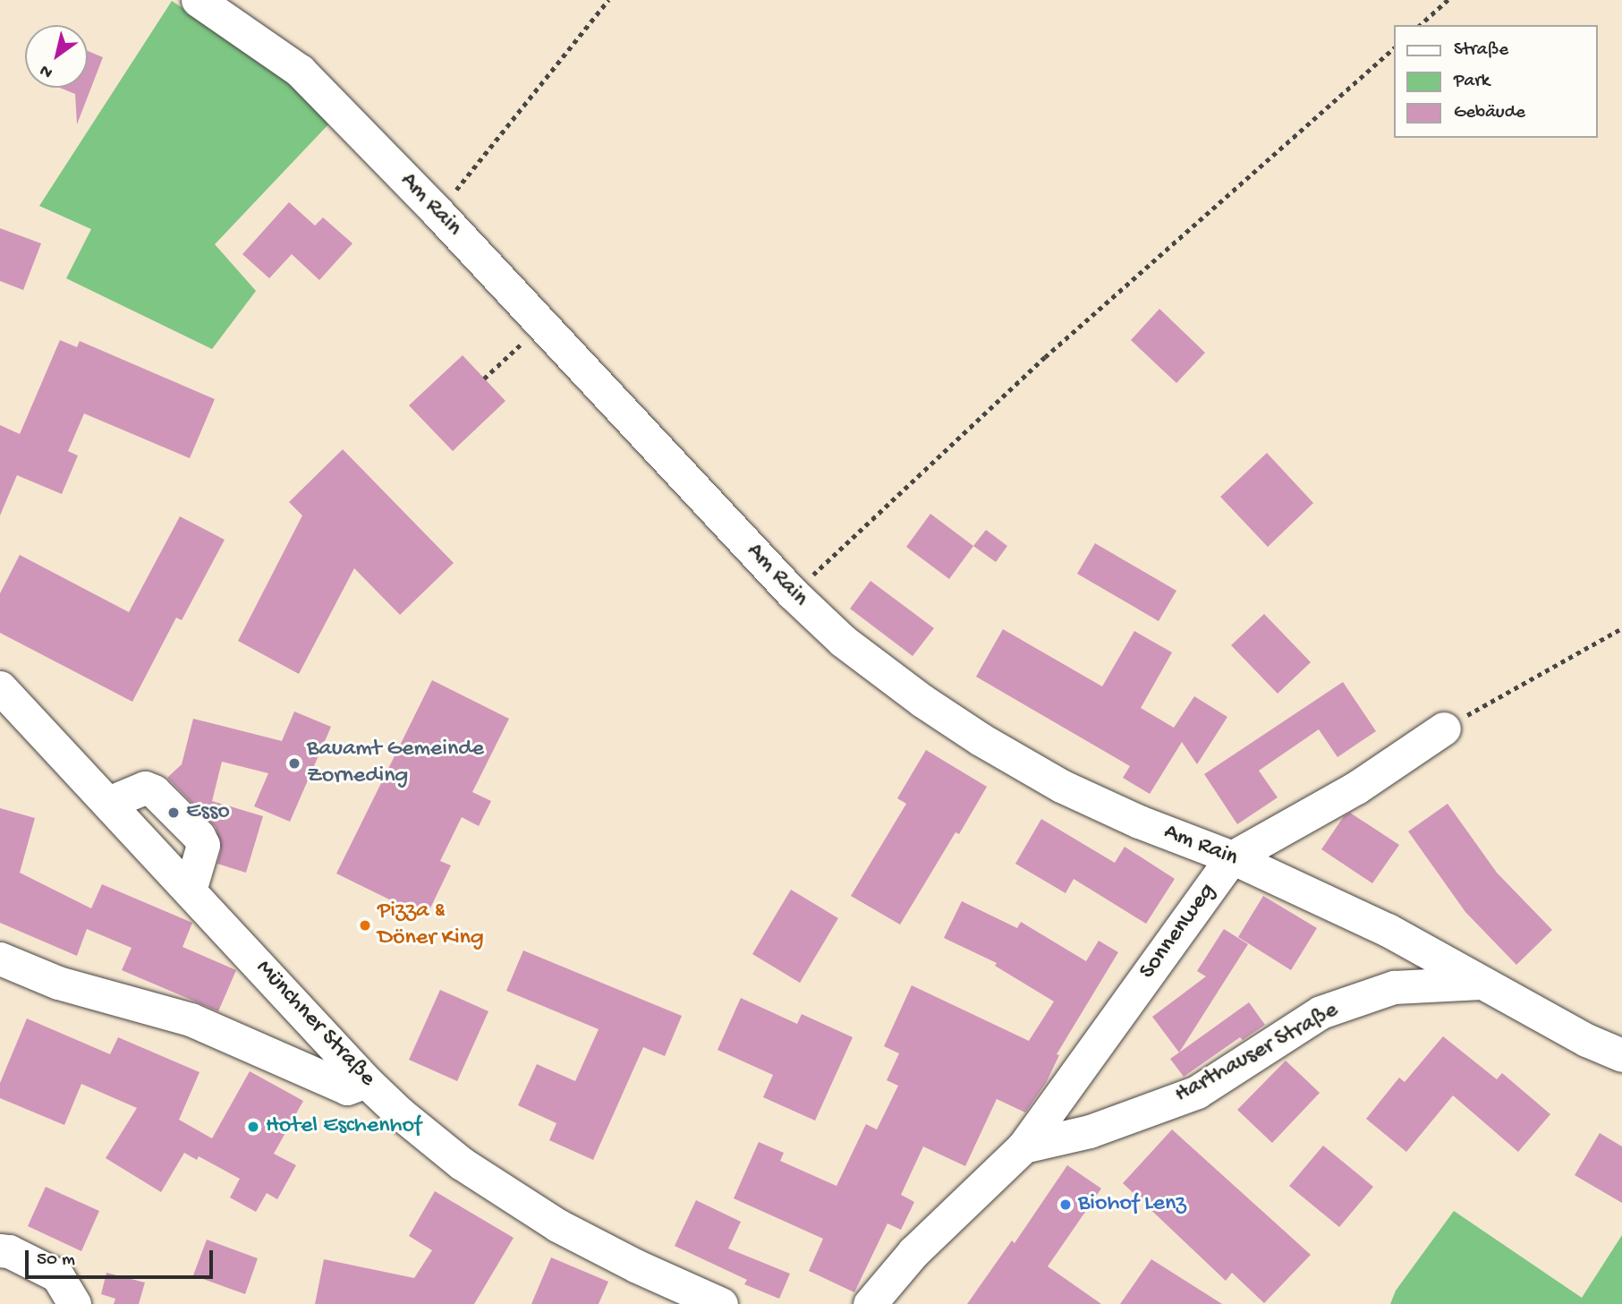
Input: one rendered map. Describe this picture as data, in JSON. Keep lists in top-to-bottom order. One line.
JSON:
{"streets":{"street":["Am Rain","Sonnenweg","Münchner Straße","Harthauser Straße"]},"crossings":[["Am Rain","Sonnenweg"],["Am Rain","Harthauser Straße"],["Sonnenweg","Harthauser Straße"]],"places":["Bauamt Gemeinde Zorneding","Esso","Pizza & Döner King","Hotel Eschenhof","Biohof Lenz"],"legend":["Straße","Park","Gebäude"],"scale_bar":"50 m","north":"bottom left"}
